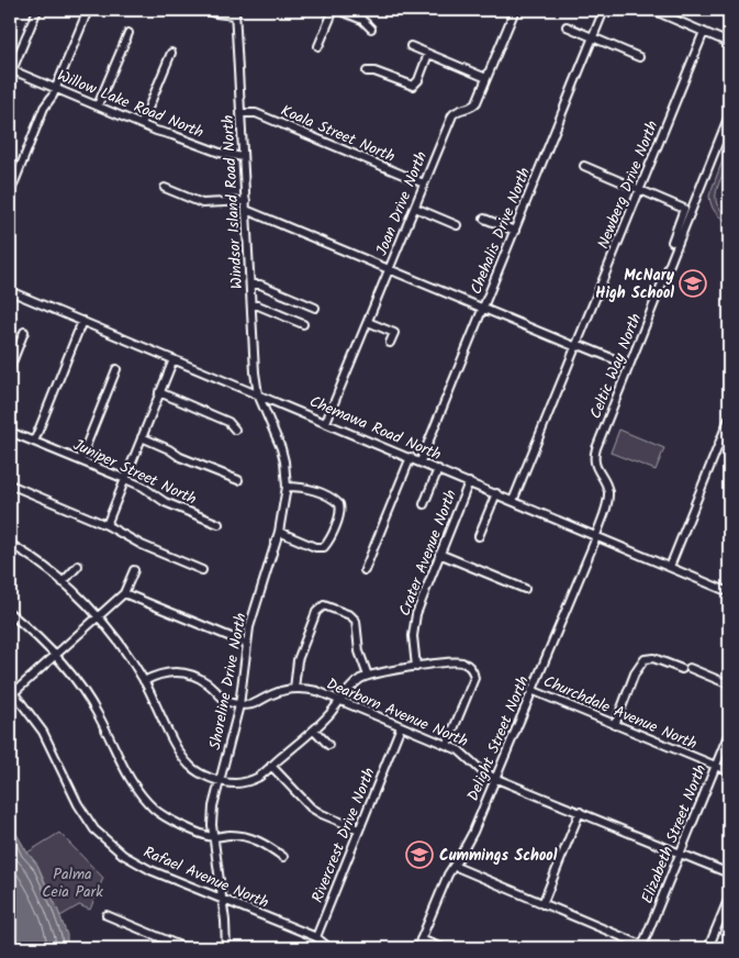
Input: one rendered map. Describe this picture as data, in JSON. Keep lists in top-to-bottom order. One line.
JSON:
{"streets":{"street":["Willow Lake Road North","Koala Street North","Newberg Drive North","Windsor Island Road North","Joan Drive North","Chehalis Drive North","Celtic Way North","Chemawa Road North","Juniper Street North","Crater Avenue North","Shoreline Drive North","Dearborn Avenue North","Churchdale Avenue North","Delight Street North","Elizabeth Street North","Rivercrest Drive North","Rafael Avenue North"]},"crossings":[["Willow Lake Road North","Windsor Island Road North"],["Koala Street North","Windsor Island Road North"],["Koala Street North","Joan Drive North"],["Newberg Drive North","Chemawa Road North"],["Windsor Island Road North","Chemawa Road North"],["Windsor Island Road North","Shoreline Drive North"],["Joan Drive North","Chemawa Road North"],["Chehalis Drive North","Chemawa Road North"],["Celtic Way North","Chemawa Road North"],["Celtic Way North","Delight Street North"],["Chemawa Road North","Crater Avenue North"],["Chemawa Road North","Shoreline Drive North"],["Chemawa Road North","Delight Street North"],["Shoreline Drive North","Dearborn Avenue North"],["Shoreline Drive North","Rafael Avenue North"],["Dearborn Avenue North","Delight Street North"],["Dearborn Avenue North","Elizabeth Street North"],["Dearborn Avenue North","Rivercrest Drive North"],["Churchdale Avenue North","Delight Street North"],["Churchdale Avenue North","Elizabeth Street North"],["Rivercrest Drive North","Rafael Avenue North"]],"parks":["Palma Ceia Park"],"places":{"school or university":["McNary High School","Cummings School"]}}
